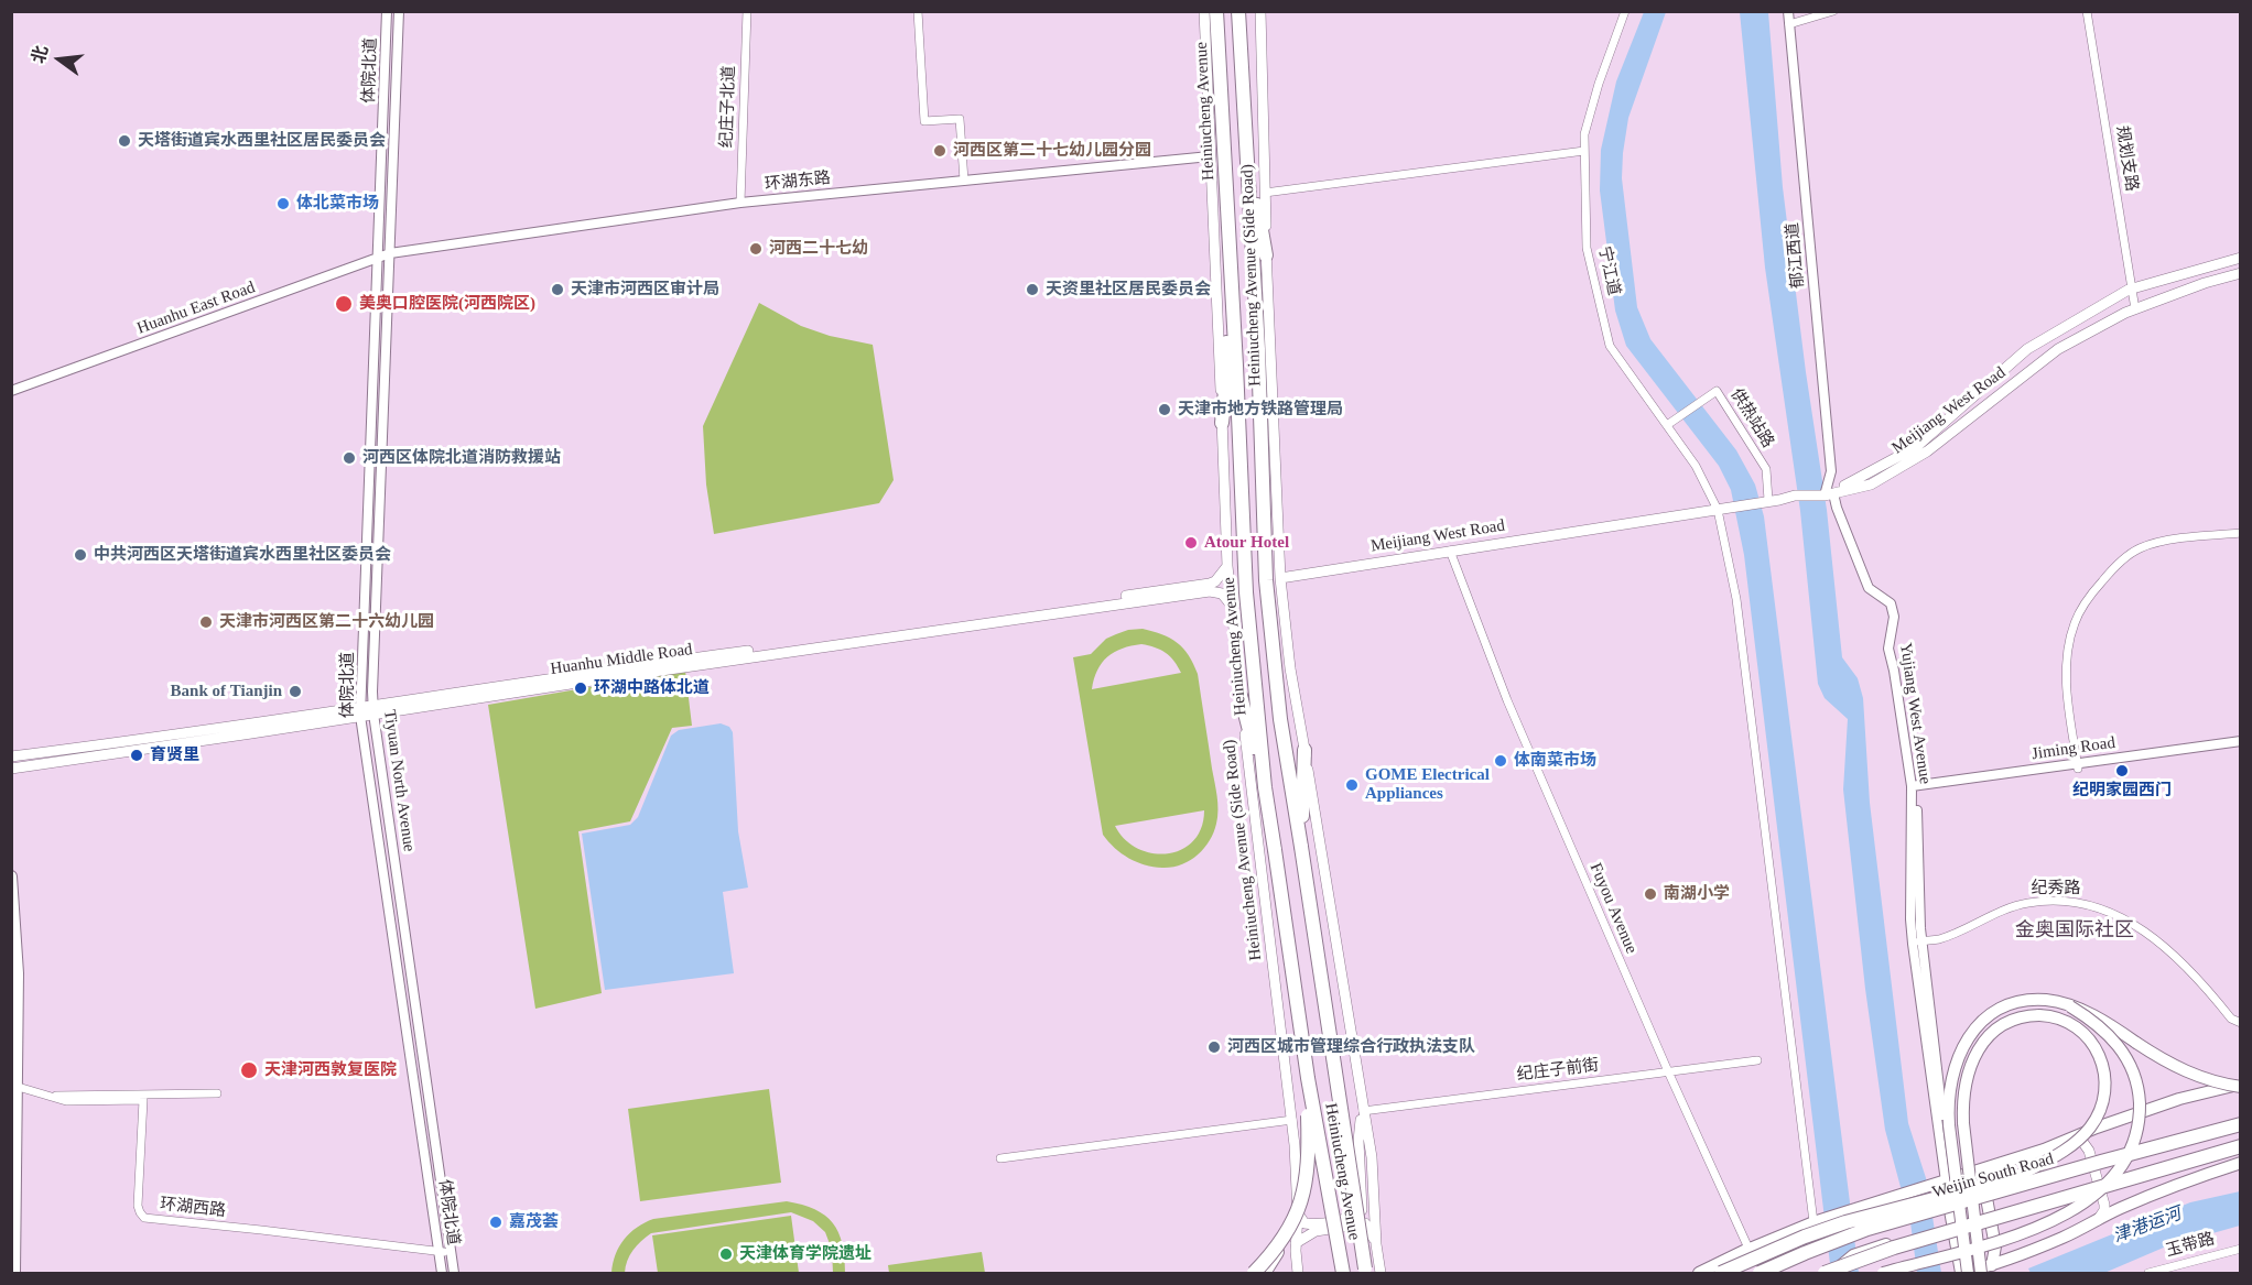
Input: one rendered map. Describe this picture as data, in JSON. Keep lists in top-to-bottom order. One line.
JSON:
{"streets":{"highway":["Heiniucheng Avenue","Weijin South Road"],"main road":["Heiniucheng Avenue (Side Road)","Meijiang West Road","Huanhu Middle Road"],"street":["体院北道","纪庄子北道","规划支路","环湖东路","郁江西道","宁江道","Huanhu East Road","供热站路","Yujiang West Avenue","Jiming Road","Tiyuan North Avenue","纪秀路","Fuyou Avenue","纪庄子前街","环湖西路","玉带路"]},"crossings":[["体院北道","Huanhu East Road"],["体院北道","Huanhu Middle Road"],["体院北道","环湖西路"],["纪庄子北道","环湖东路"],["Heiniucheng Avenue","环湖东路"],["Heiniucheng Avenue","Heiniucheng Avenue (Side Road)"],["Heiniucheng Avenue","Meijiang West Road"],["Heiniucheng Avenue","纪庄子前街"],["规划支路","Meijiang West Road"],["环湖东路","Huanhu East Road"],["环湖东路","Tiyuan North Avenue"],["郁江西道","Meijiang West Road"],["郁江西道","Yujiang West Avenue"],["宁江道","Meijiang West Road"],["宁江道","供热站路"],["Heiniucheng Avenue (Side Road)","Meijiang West Road"],["Heiniucheng Avenue (Side Road)","Huanhu Middle Road"],["Huanhu East Road","Tiyuan North Avenue"],["Meijiang West Road","供热站路"],["Meijiang West Road","Yujiang West Avenue"],["Meijiang West Road","Fuyou Avenue"],["Huanhu Middle Road","Tiyuan North Avenue"],["Yujiang West Avenue","Jiming Road"],["Yujiang West Avenue","纪秀路"],["Tiyuan North Avenue","环湖西路"],["Fuyou Avenue","纪庄子前街"],["Fuyou Avenue","Weijin South Road"]],"districts":["金奥国际社区"],"water":["津港运河"],"places":["天塔街道宾水西里社区居民委员会","河西区第二十七幼儿园分园","体北菜市场","河西二十七幼","天津市河西区审计局","天资里社区居民委员会","美奥口腔医院(河西院区)","天津市地方铁路管理局","河西区体院北道消防救援站","Atour Hotel","中共河西区天塔街道宾水西里社区委员会","天津市河西区第二十六幼儿园","环湖中路体北道","Bank of Tianjin","育贤里","体南菜市场","纪明家园西门","GOME Electrical Appliances","南湖小学","河西区城市管理综合行政执法支队","天津河西敦复医院","嘉茂荟","天津体育学院遗址"],"north":"left"}
